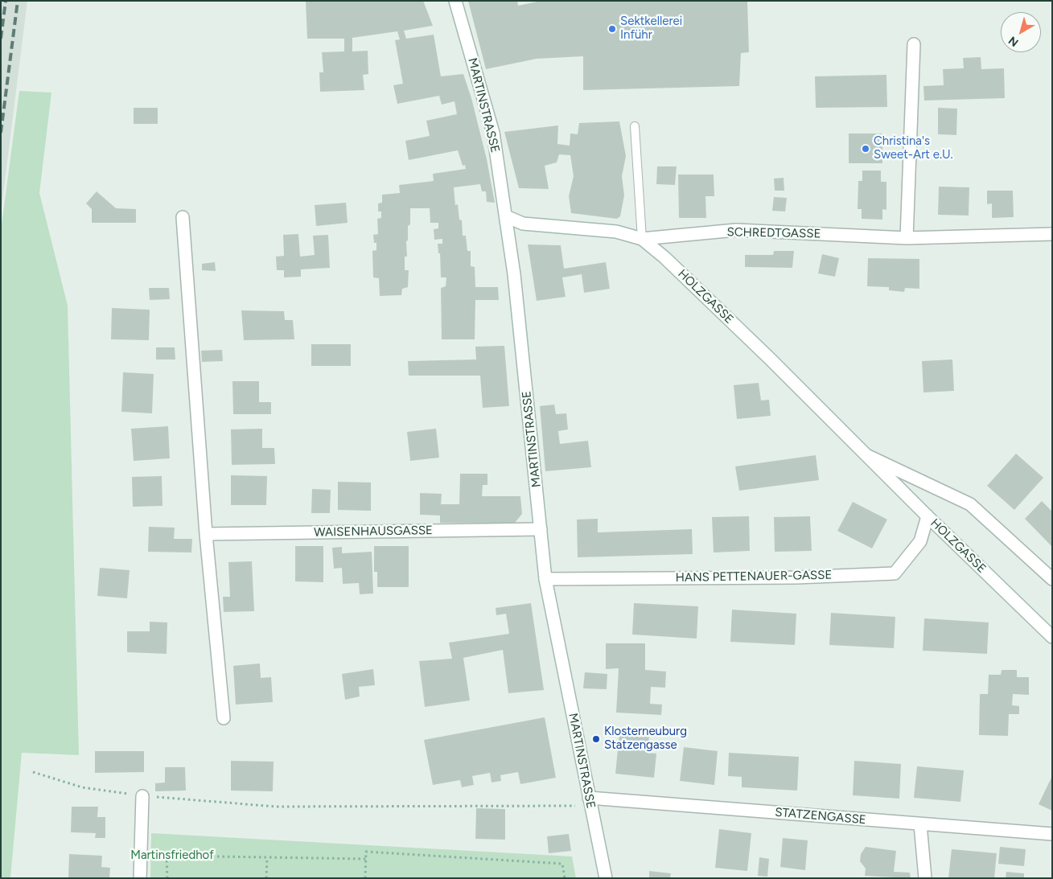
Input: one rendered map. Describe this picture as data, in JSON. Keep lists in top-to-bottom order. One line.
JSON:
{"streets":{"street":["MARTINSTRASSE","SCHREDTGASSE","HOLZGASSE","WAISENHAUSGASSE","HANS PETTENAUER-GASSE","STATZENGASSE"]},"crossings":[["MARTINSTRASSE","HOLZGASSE"],["MARTINSTRASSE","WAISENHAUSGASSE"],["MARTINSTRASSE","HANS PETTENAUER-GASSE"],["MARTINSTRASSE","STATZENGASSE"],["SCHREDTGASSE","HOLZGASSE"],["HOLZGASSE","HANS PETTENAUER-GASSE"]],"parks":["Martinsfriedhof"],"places":["Sektkellerei Inführ","Christina's Sweet-Art e.U.","Klosterneuburg Statzengasse"],"north":"bottom left"}
